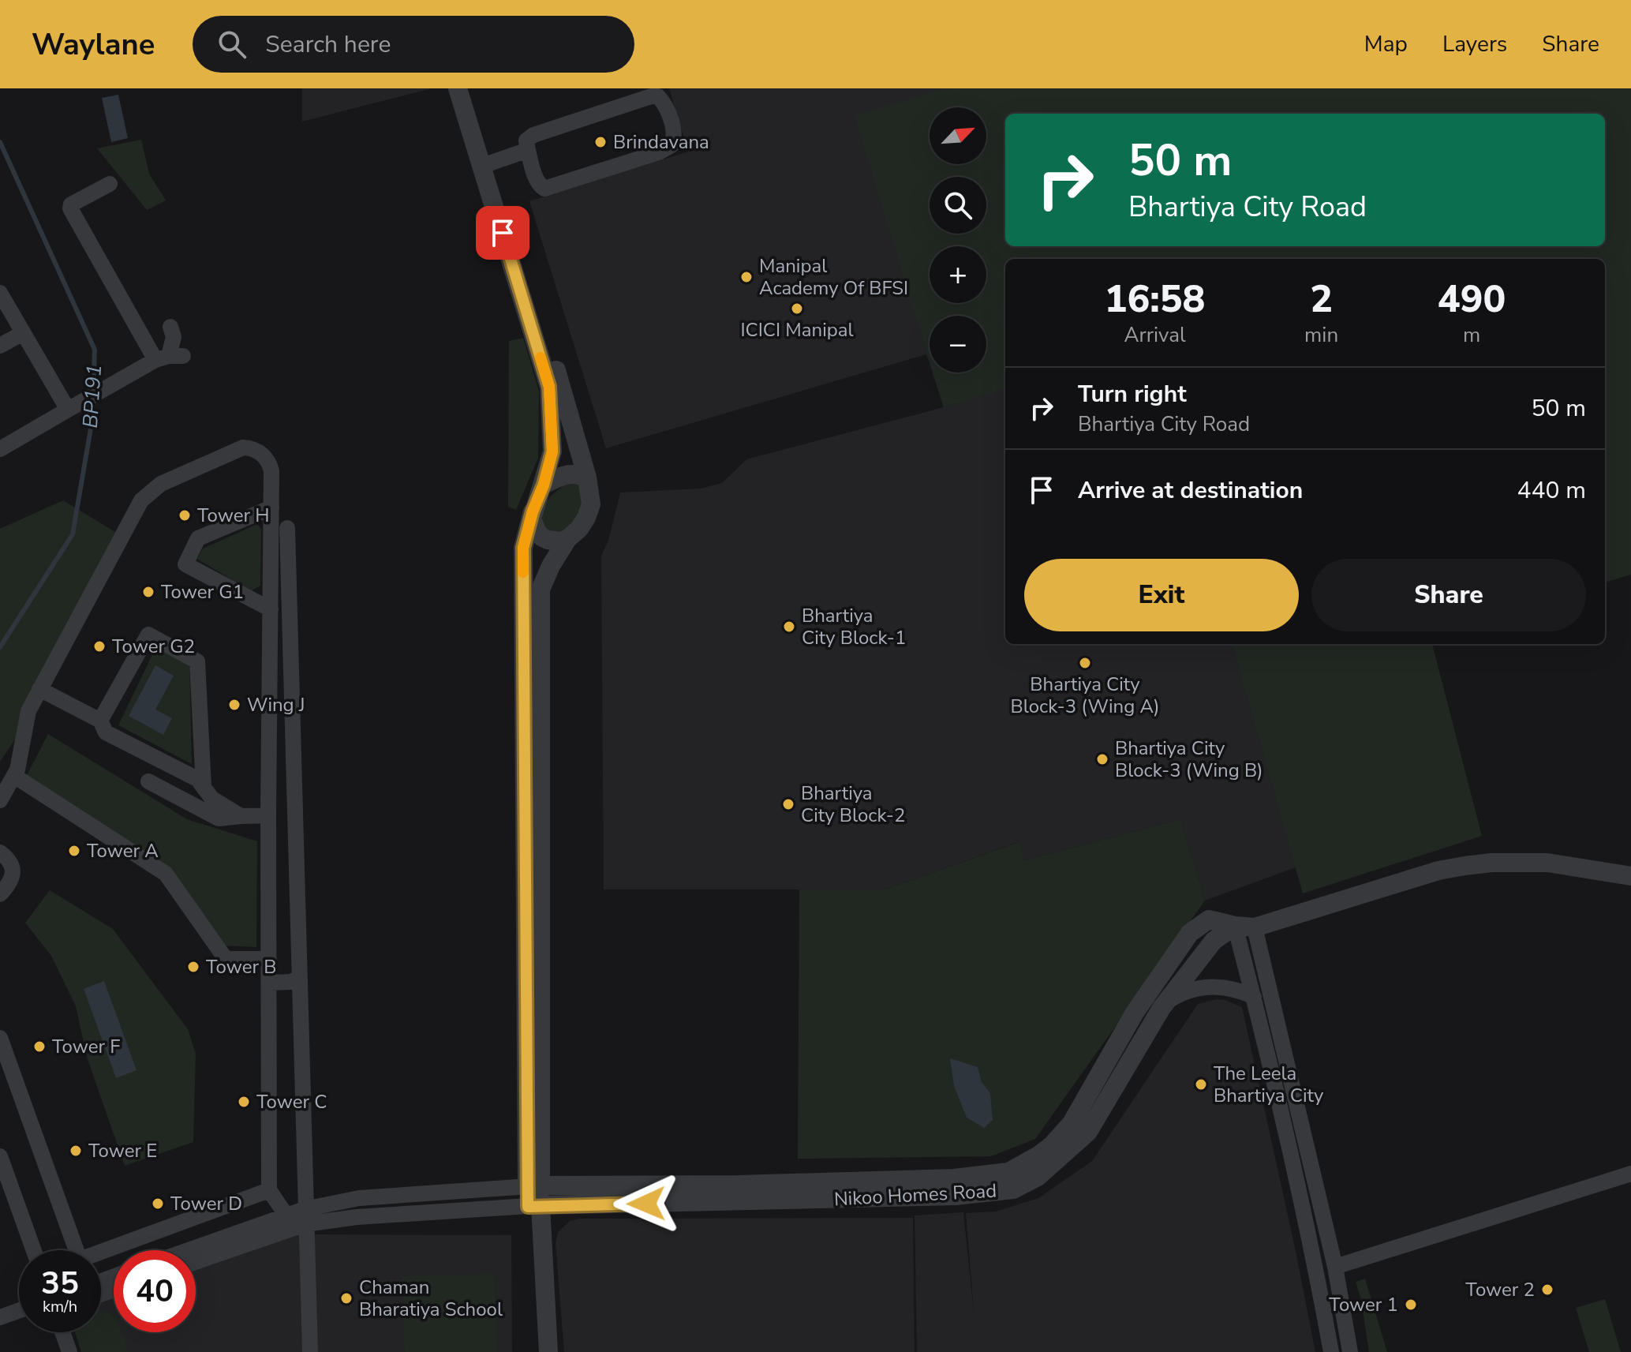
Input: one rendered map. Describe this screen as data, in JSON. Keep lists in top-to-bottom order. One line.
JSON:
{"streets":{"street":["Nikoo Homes Road"]},"water":["BP191"],"places":["Brindavana","Manipal Academy Of BFSI","ICICI Manipal","Tower H","Tower G1","Bhartiya City Block-1","Tower G2","Bhartiya City Block-3 (Wing A)","Wing J","Bhartiya City Block-3 (Wing B)","Bhartiya City Block-2","Tower A","Tower B","Tower F","The Leela Bhartiya City","Tower C","Tower E","Tower D","Tower 2","Chaman Bharatiya School","Tower 1"],"north":"top right","page":{"header":"Waylane","search":"Search here","nav":["Map","Layers","Share"],"map_buttons":["+","−"],"turn":["50 m","Bhartiya City Road"],"eta":["16:58","Arrival","2","min","490","m"],"list":[{"name":"Turn right","note":"Bhartiya City Road","value":"50 m"},{"name":"Arrive at destination","value":"440 m"}],"buttons":["Exit","Share"],"speed":"35 km/h","limit":"40"}}
